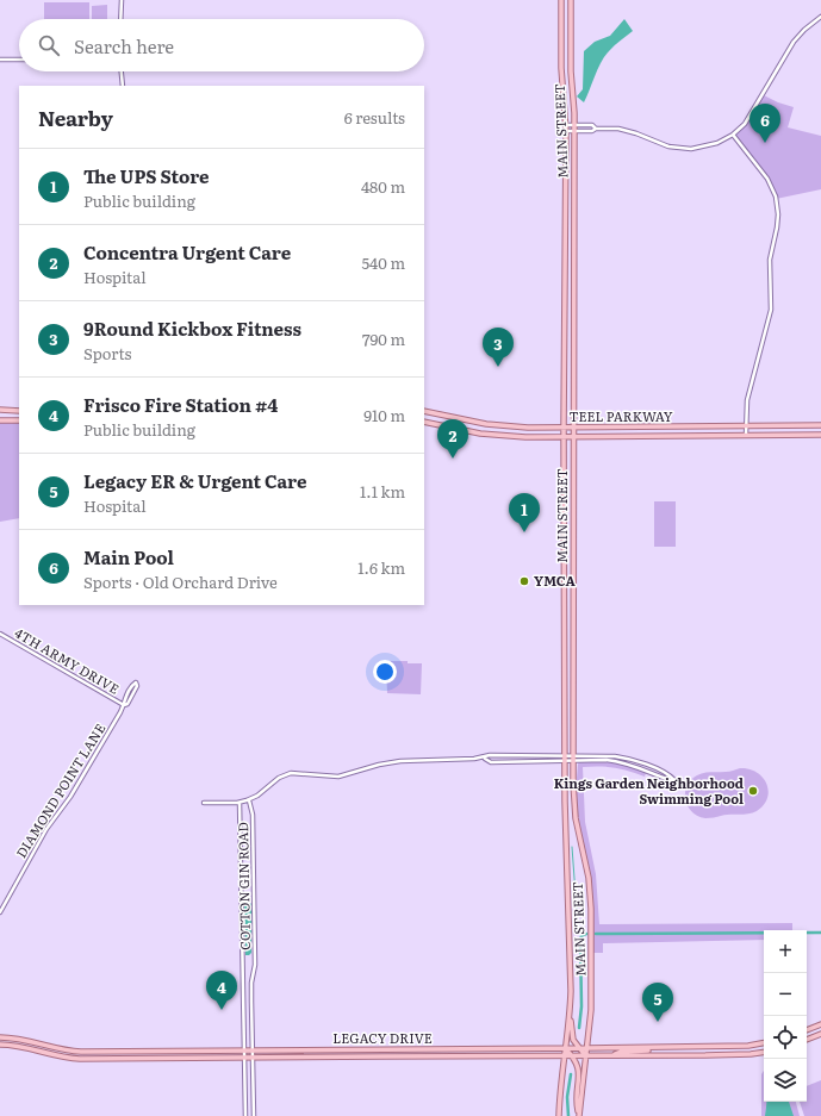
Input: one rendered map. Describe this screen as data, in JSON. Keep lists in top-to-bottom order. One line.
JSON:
{"streets":{"main road":["MAIN STREET","TEEL PARKWAY","LEGACY DRIVE"],"street":["4TH ARMY DRIVE","DIAMOND POINT LANE","COTTON GIN ROAD"]},"crossings":[["MAIN STREET","TEEL PARKWAY"],["MAIN STREET","LEGACY DRIVE"],["4TH ARMY DRIVE","DIAMOND POINT LANE"],["COTTON GIN ROAD","LEGACY DRIVE"]],"places":["YMCA","Kings Garden Neighborhood Swimming Pool"],"page":{"search":"Search here","heading":["Nearby","6 results"],"pins":["6","3","2","1","4","5"],"list":[{"mark":"1","name":"The UPS Store","note":"Public building","value":"480 m"},{"mark":"2","name":"Concentra Urgent Care","note":"Hospital","value":"540 m"},{"mark":"3","name":"9Round Kickbox Fitness","note":"Sports","value":"790 m"},{"mark":"4","name":"Frisco Fire Station #4","note":"Public building","value":"910 m"},{"mark":"5","name":"Legacy ER & Urgent Care","note":"Hospital","value":"1.1 km"},{"mark":"6","name":"Main Pool","note":"Sports · Old Orchard Drive","value":"1.6 km"}],"map_buttons":["+","−"]}}
